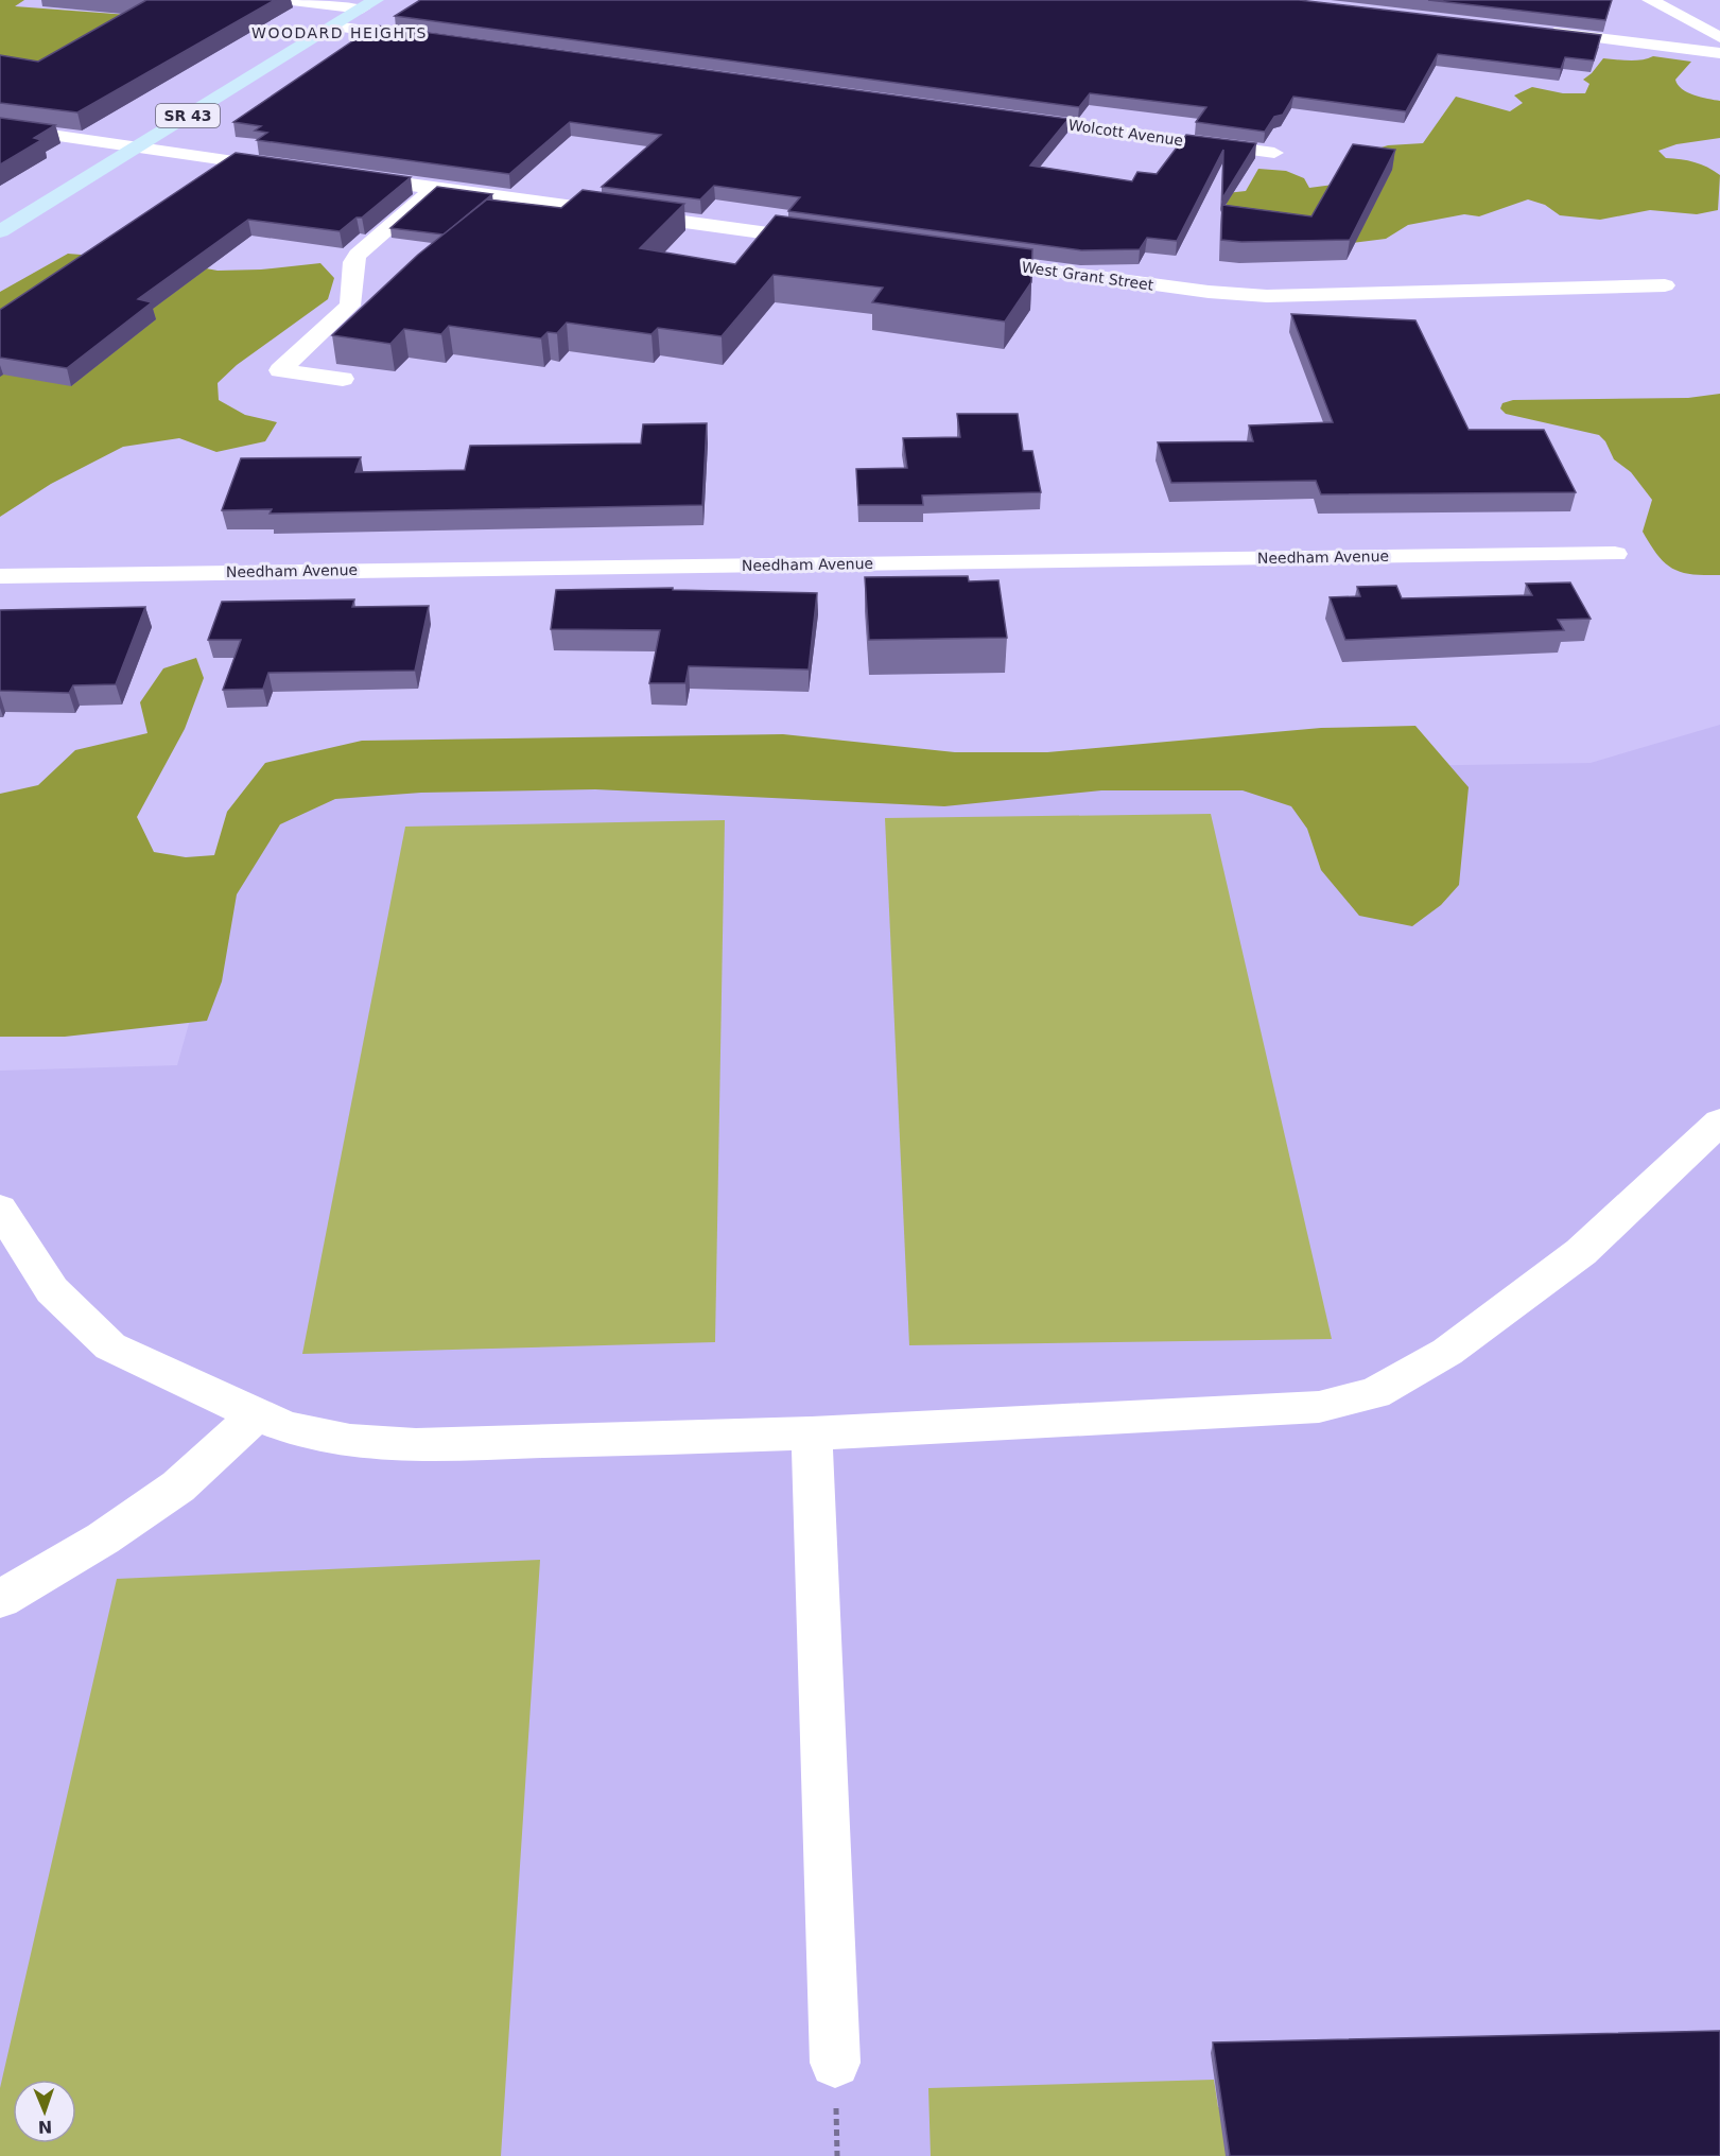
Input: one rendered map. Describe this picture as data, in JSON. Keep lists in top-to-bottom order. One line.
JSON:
{"streets":{"main road":["SR 43"],"street":["Wolcott Avenue","West Grant Street","Needham Avenue"]},"districts":["WOODARD HEIGHTS"],"north":"bottom"}
